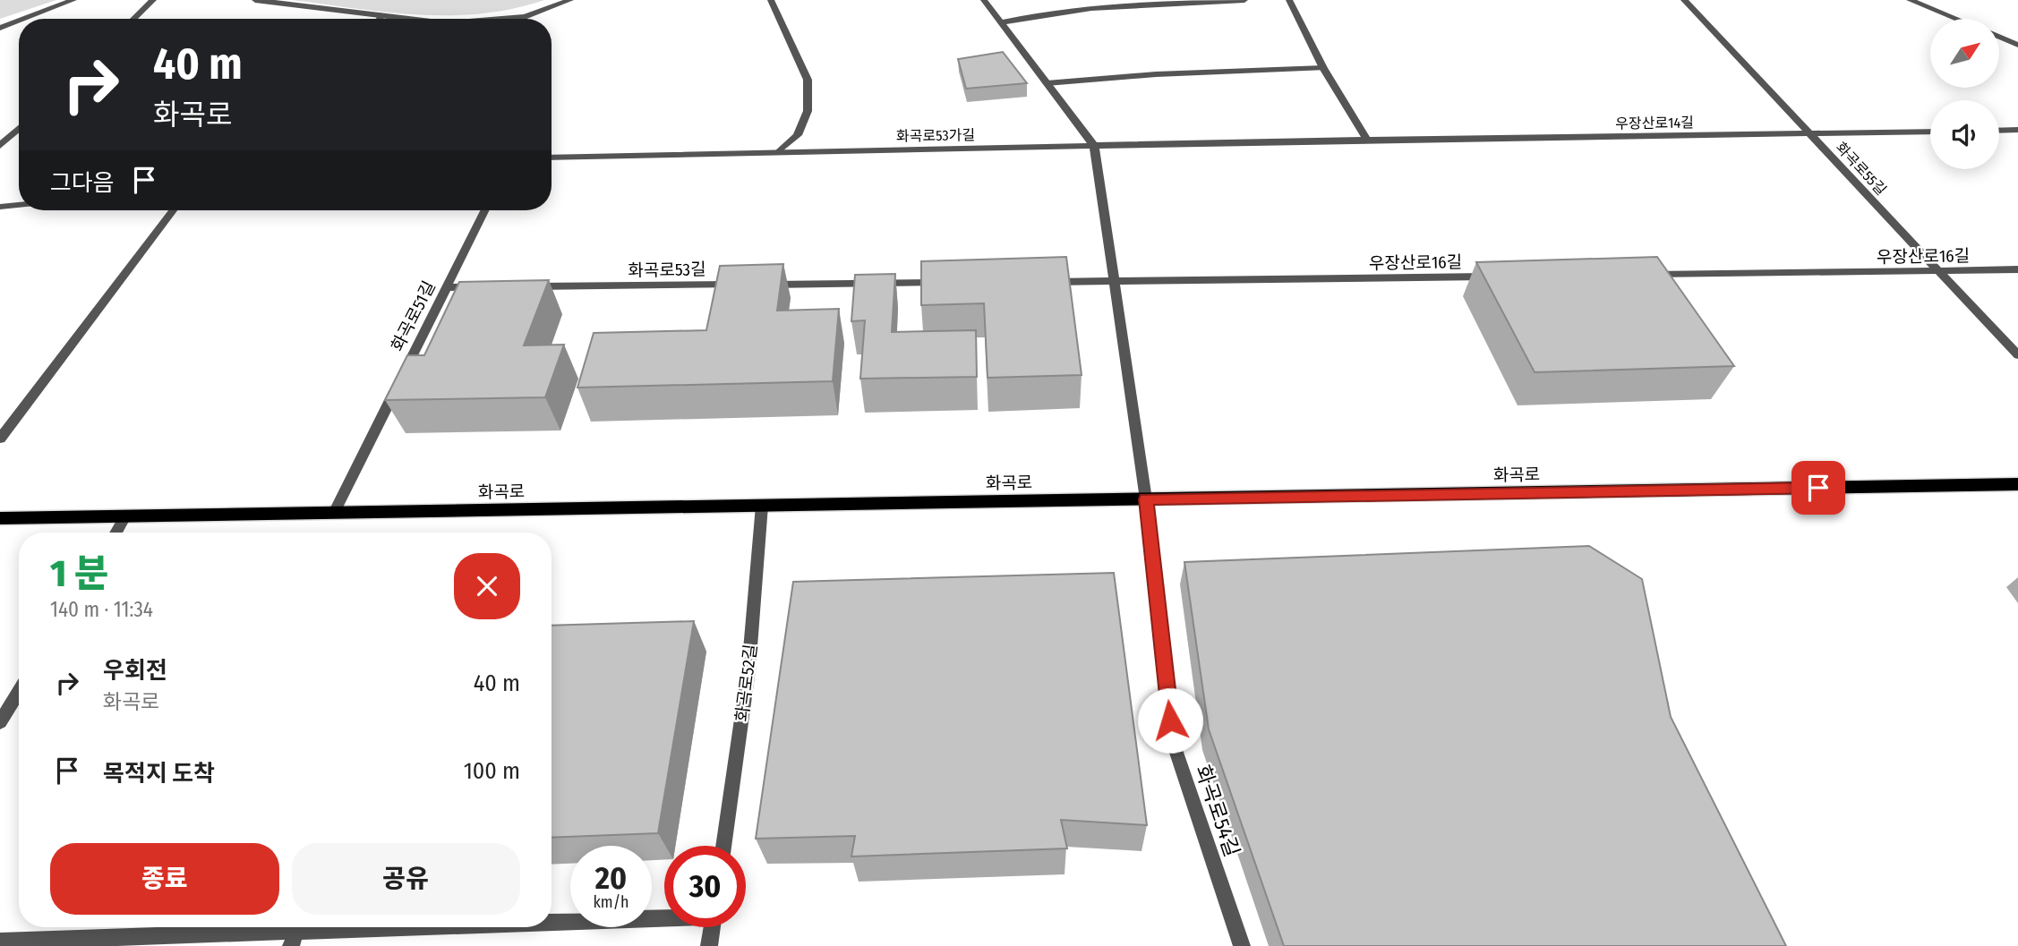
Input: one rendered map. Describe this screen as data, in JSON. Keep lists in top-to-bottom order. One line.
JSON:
{"streets":{"main road":["화곡로"],"street":["우장산로14길","화곡로53가길","화곡로55길","우장산로16길","화곡로53길","화곡로51길","화곡로52길","화곡로54길"]},"crossings":[["우장산로14길","화곡로53가길"],["우장산로14길","화곡로55길"],["화곡로55길","우장산로16길"],["화곡로51길","화곡로"],["화곡로","화곡로52길"],["화곡로","화곡로54길"]],"north":"top right","page":{"turn":["40 m","화곡로"],"then":"그다음","heading":["1 분","140 m · 11:34"],"list":[{"name":"우회전","note":"화곡로","value":"40 m"},{"name":"목적지 도착","value":"100 m"}],"buttons":["종료","공유"],"speed":"20 km/h","limit":"30"}}
